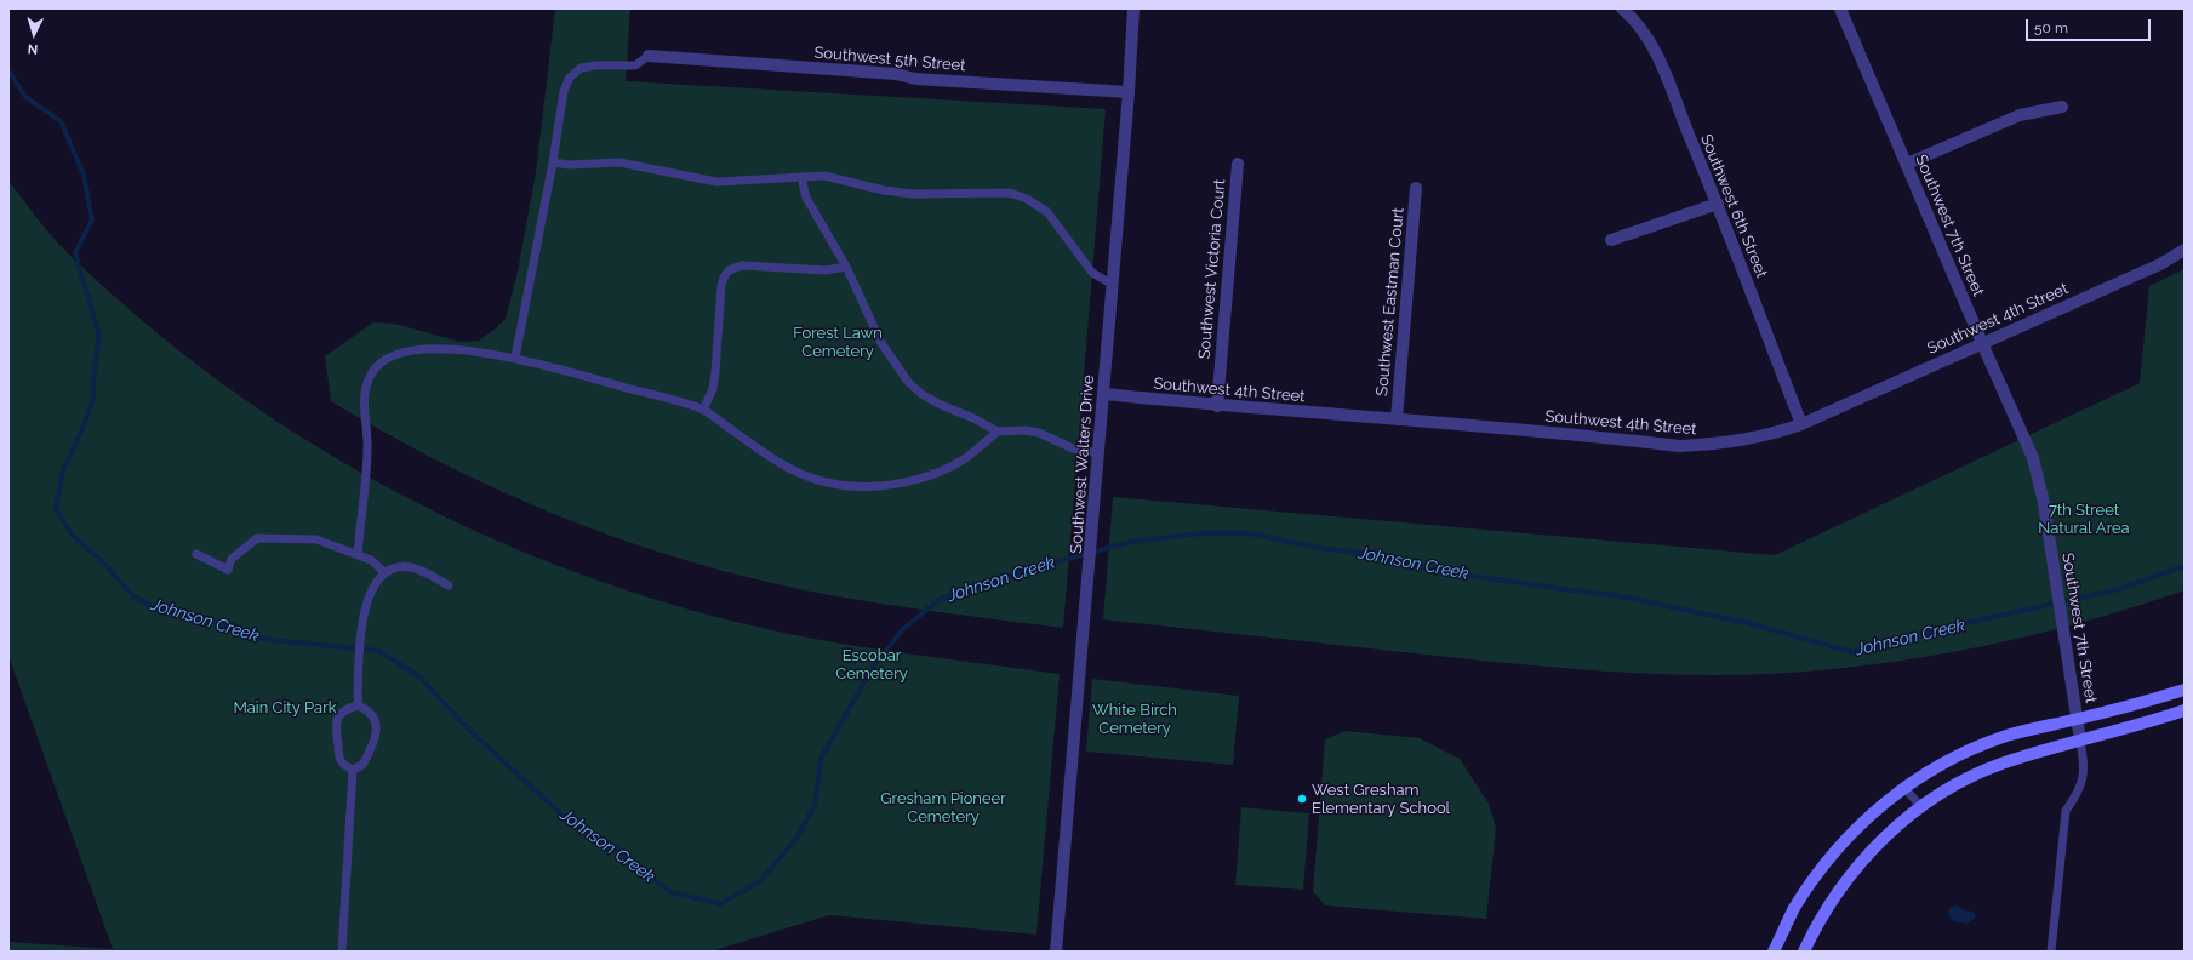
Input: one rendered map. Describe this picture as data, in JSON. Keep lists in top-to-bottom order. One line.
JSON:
{"streets":{"street":["Southwest 5th Street","Southwest 6th Street","Southwest 7th Street","Southwest Victoria Court","Southwest Eastman Court","Southwest 4th Street","Southwest Walters Drive"]},"crossings":[["Southwest 5th Street","Southwest Walters Drive"],["Southwest 6th Street","Southwest 4th Street"],["Southwest 7th Street","Southwest 4th Street"],["Southwest Victoria Court","Southwest 4th Street"],["Southwest Eastman Court","Southwest 4th Street"],["Southwest 4th Street","Southwest Walters Drive"]],"water":["Johnson Creek"],"parks":["Forest Lawn Cemetery","7th Street Natural Area","Escobar Cemetery","Main City Park","White Birch Cemetery","Gresham Pioneer Cemetery"],"places":["West Gresham Elementary School"],"scale_bar":"50 m","north":"bottom"}
